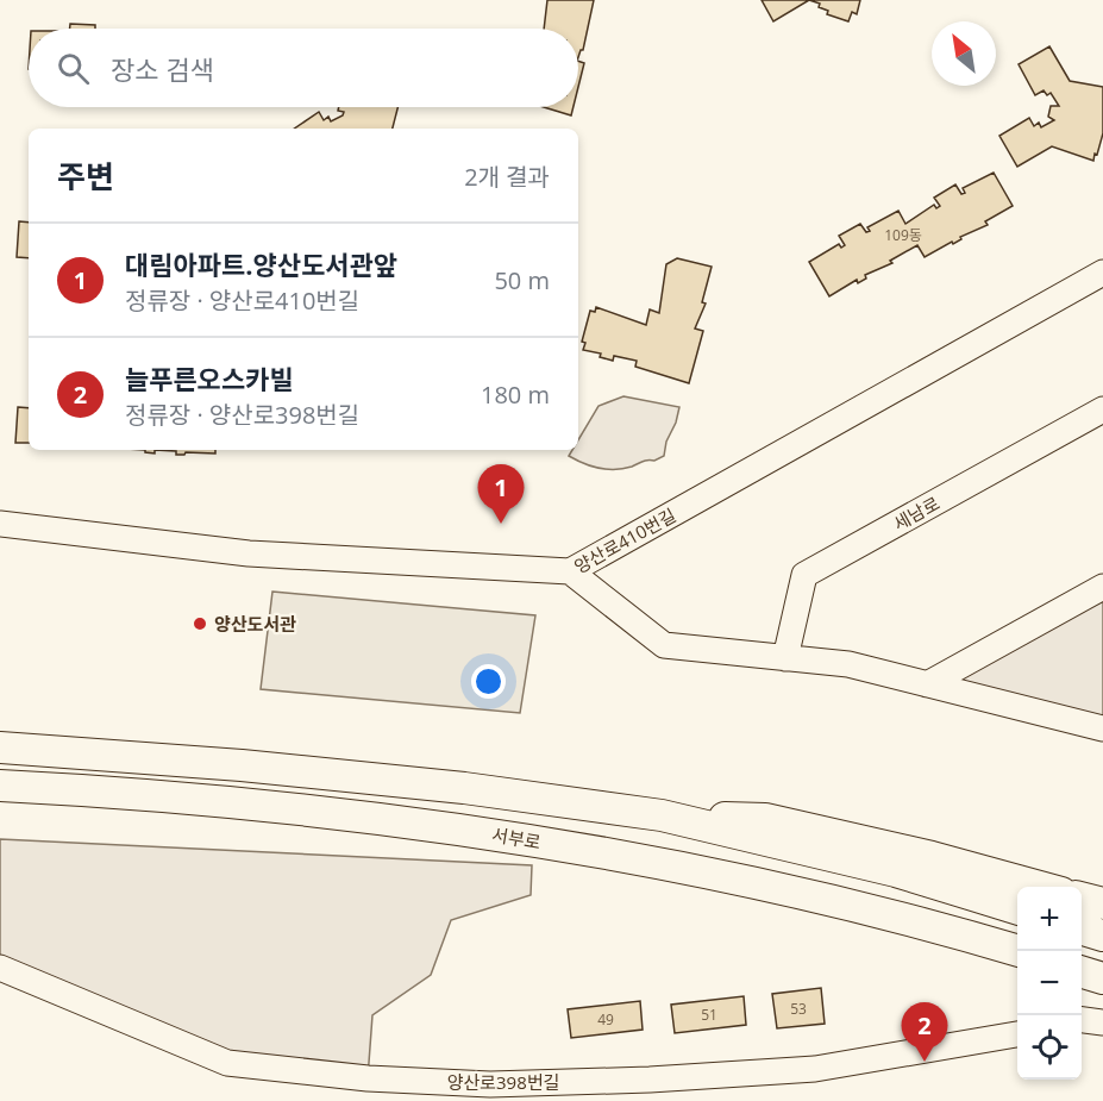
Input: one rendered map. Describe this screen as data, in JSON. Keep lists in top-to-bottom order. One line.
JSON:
{"streets":{"main road":["서부로"],"street":["세남로","양산로410번길","양산로398번길"]},"places":["양산도서관"],"house_numbers":["109동","53","51","49"],"north":"top left","page":{"search":"장소 검색","heading":["주변","2개 결과"],"list":[{"mark":"1","name":"대림아파트.양산도서관앞","note":"정류장 · 양산로410번길","value":"50 m"},{"mark":"2","name":"늘푸른오스카빌","note":"정류장 · 양산로398번길","value":"180 m"}],"pins":["1","2"],"map_buttons":["+","−"]}}
